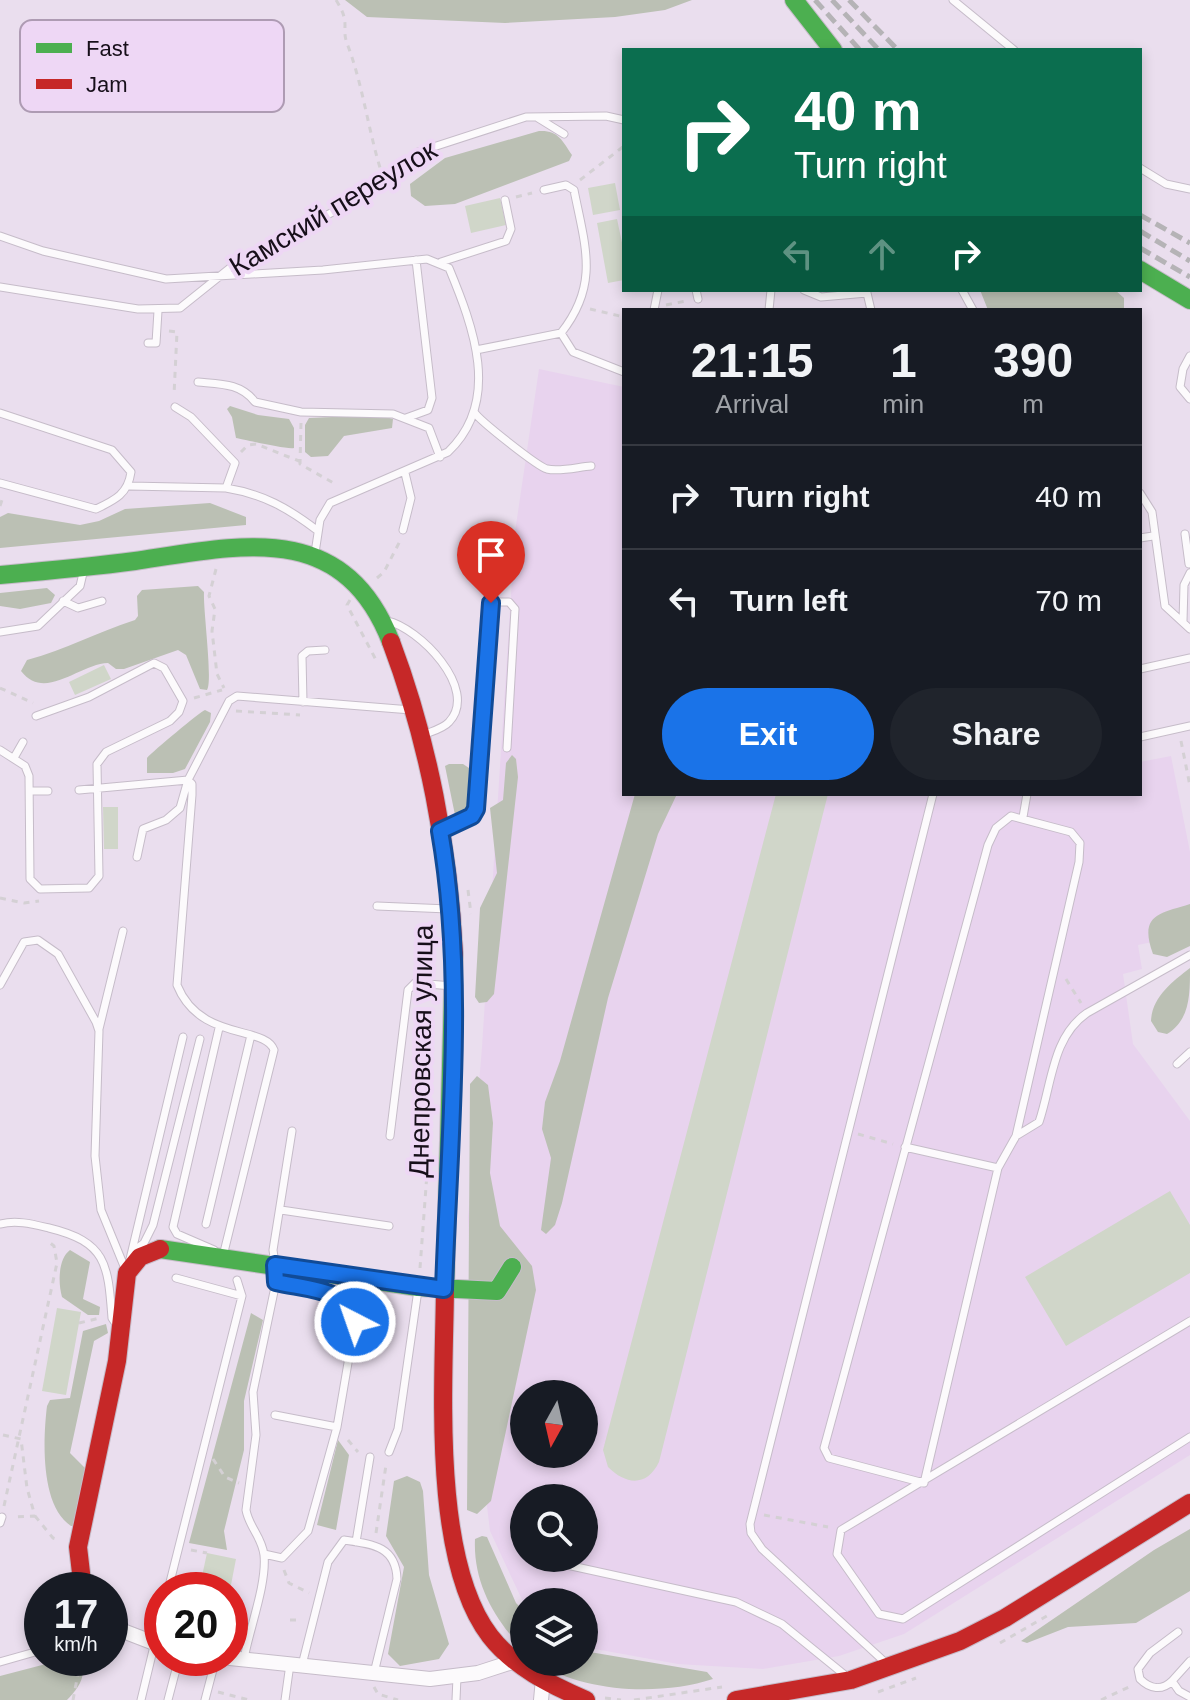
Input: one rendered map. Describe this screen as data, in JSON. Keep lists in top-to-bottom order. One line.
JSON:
{"streets":{"main road":["Днепровская улица"],"lane":["Камский переулок"]},"legend":["Fast","Jam"],"north":"bottom","page":{"turn":["40 m","Turn right"],"eta":["21:15","Arrival","1","min","390","m"],"list":[{"name":"Turn right","value":"40 m"},{"name":"Turn left","value":"70 m"}],"buttons":["Exit","Share"],"speed":"17 km/h","limit":"20"}}
